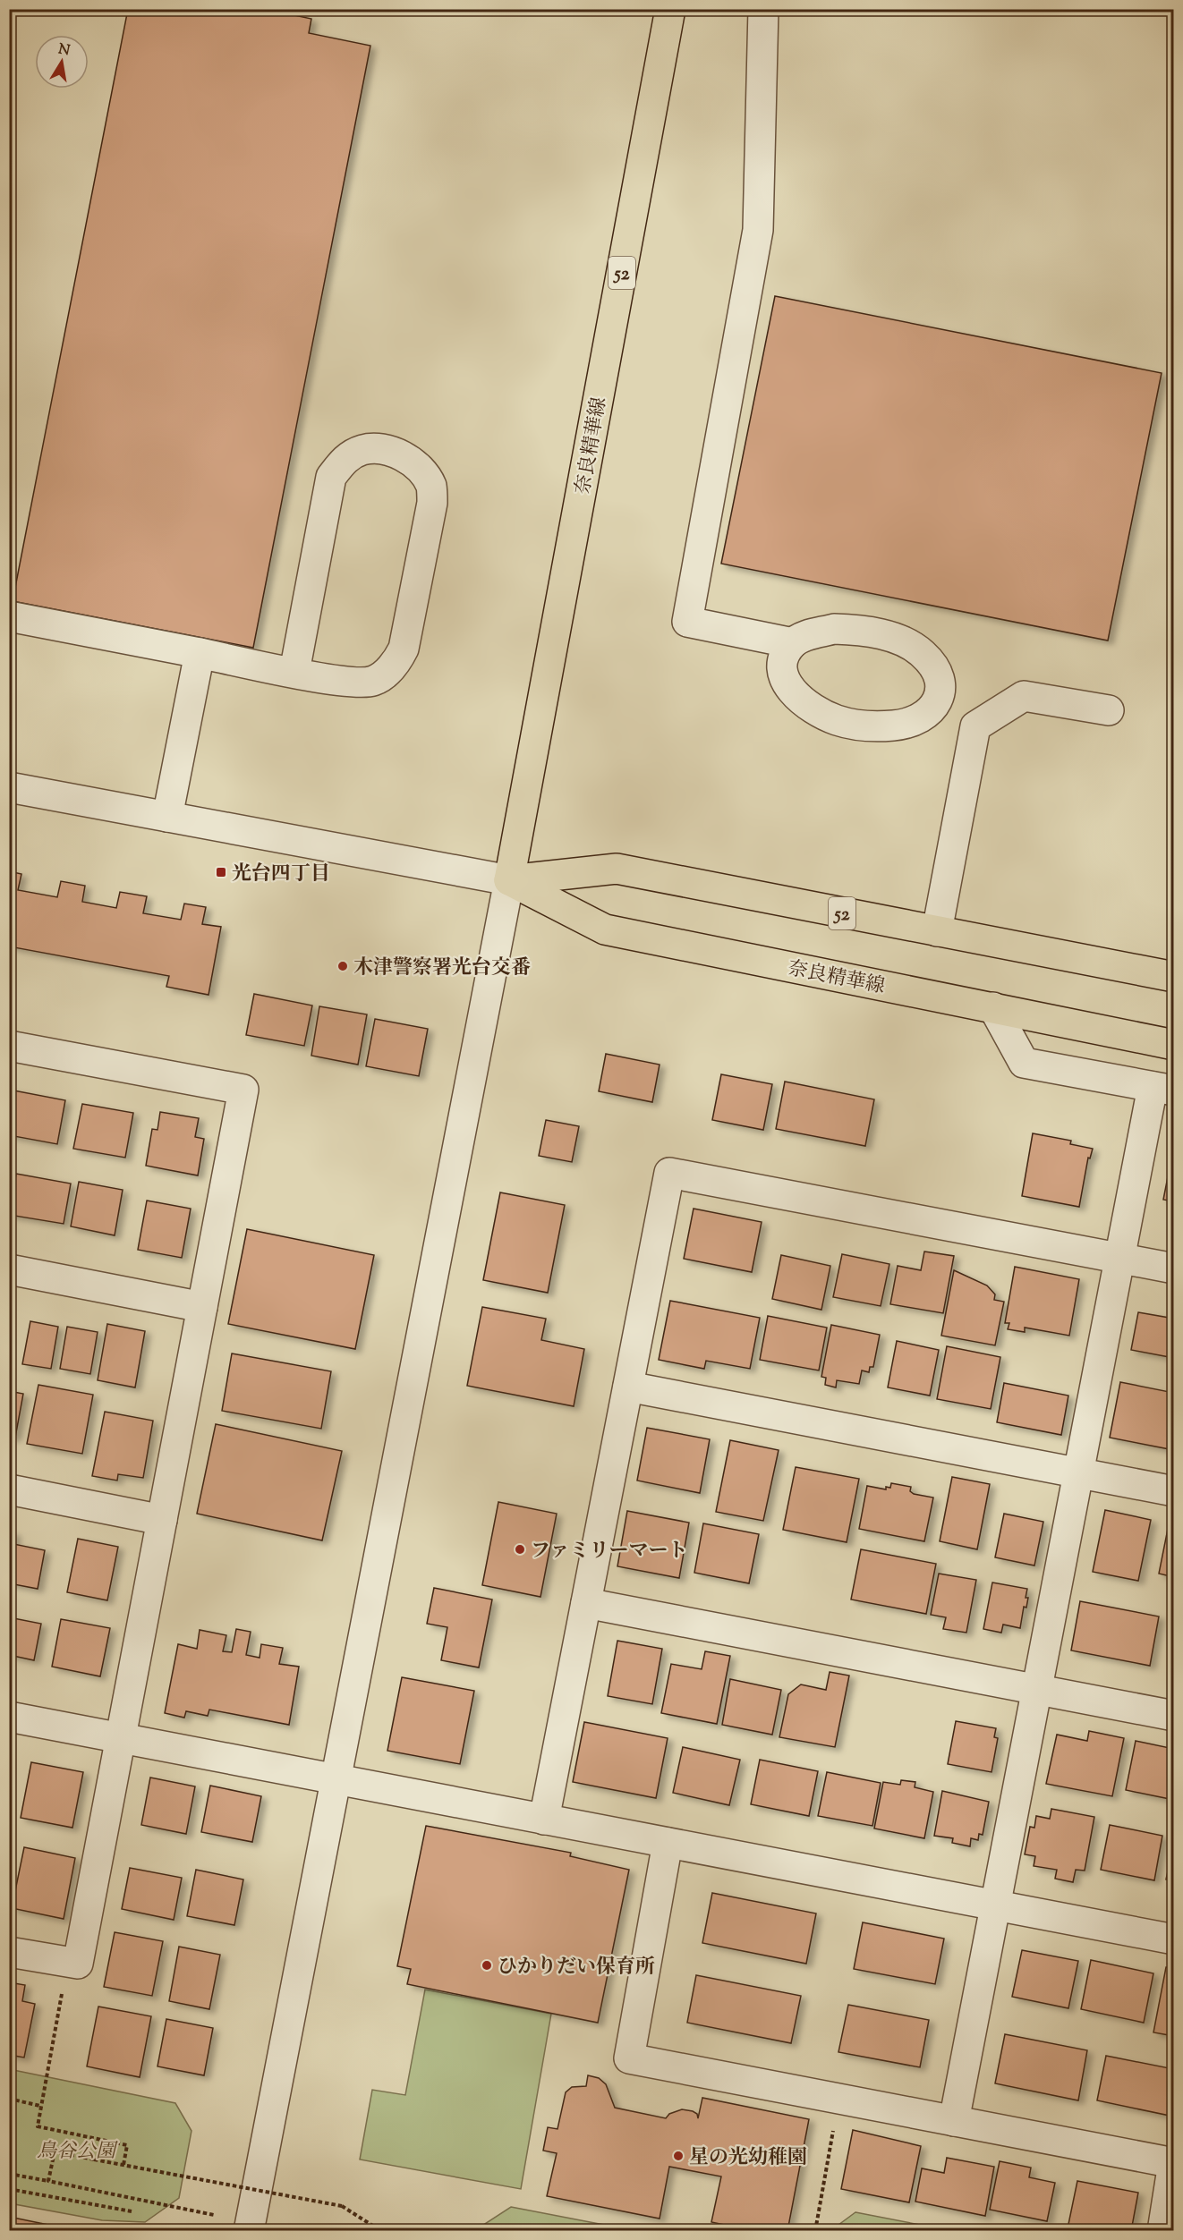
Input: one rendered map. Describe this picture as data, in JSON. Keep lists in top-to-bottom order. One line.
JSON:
{"streets":{"main road":["52","奈良精華線"]},"crossings":[["52","奈良精華線"]],"parks":["鳥谷公園"],"places":{"transit":["光台四丁目"],"other":["木津警察署光台交番","ファミリーマート","ひかりだい保育所","星の光幼稚園"]},"north":"top"}
